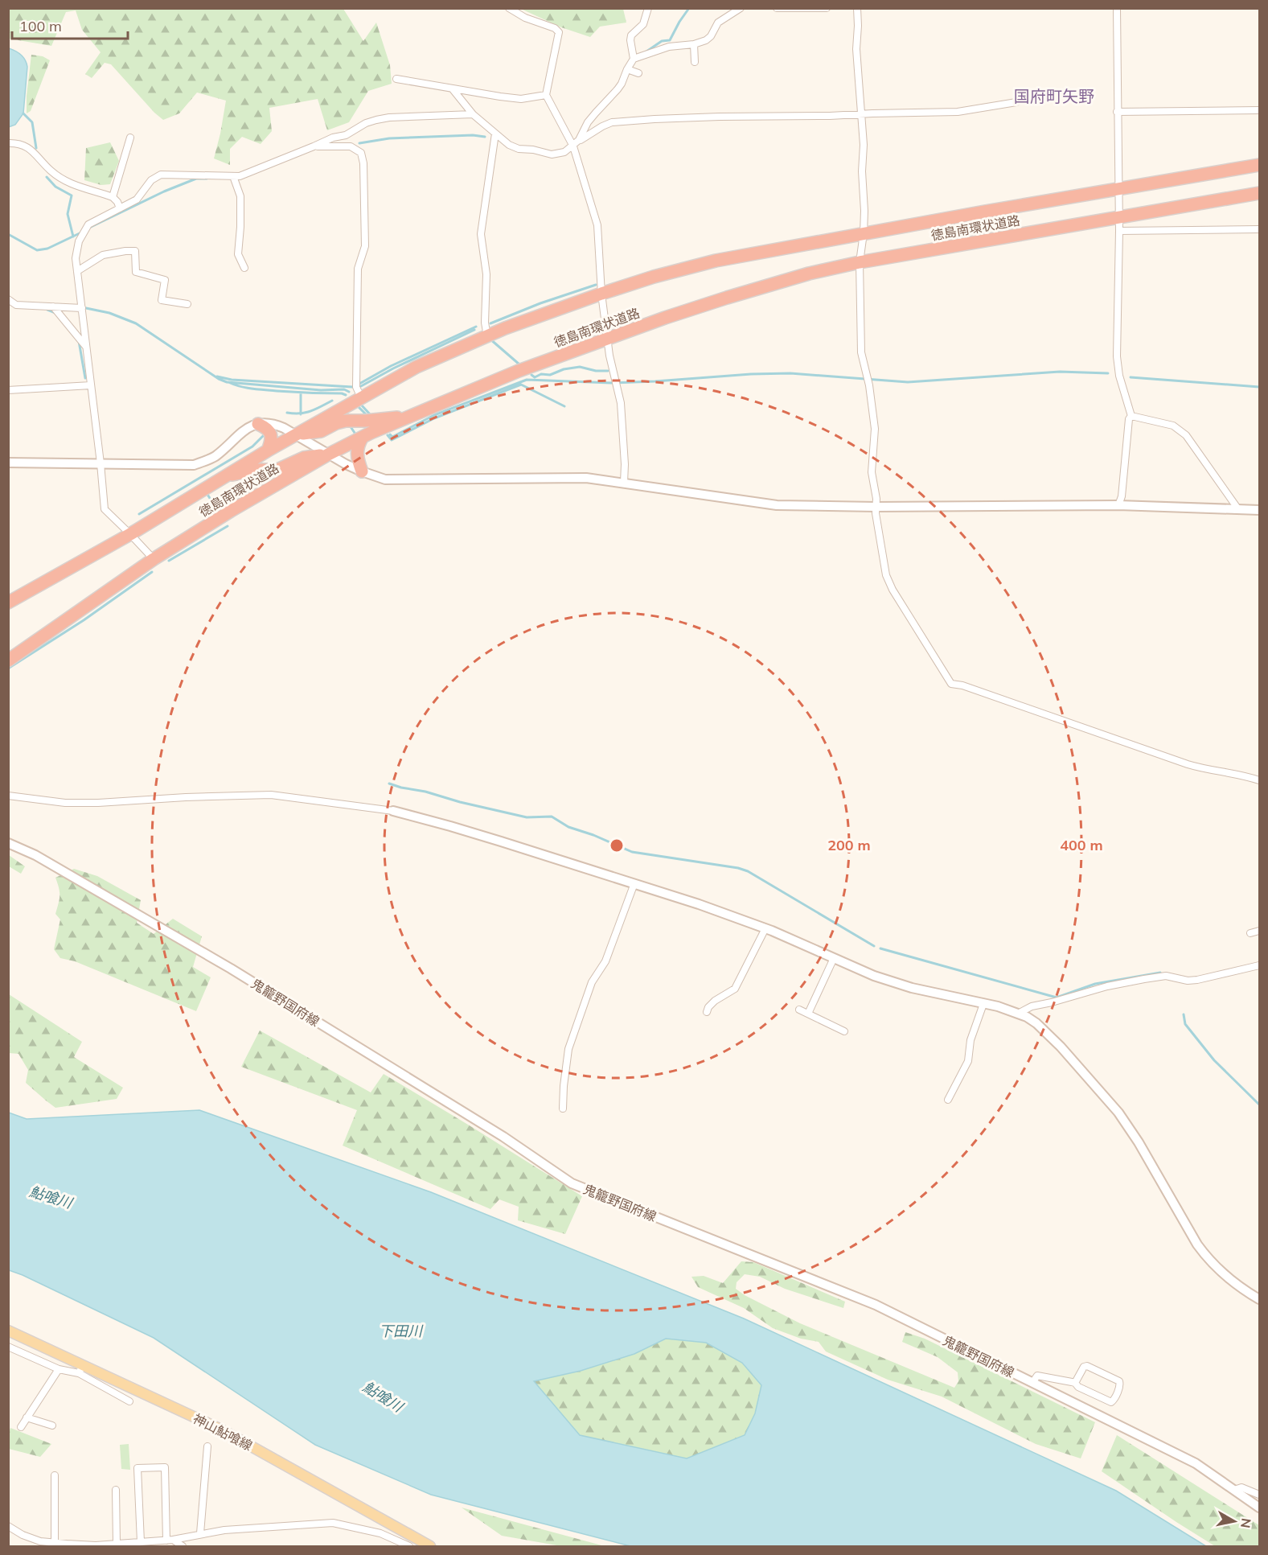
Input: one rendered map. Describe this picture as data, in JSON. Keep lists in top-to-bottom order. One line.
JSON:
{"streets":{"highway":["徳島南環状道路"],"main road":["神山鮎喰線"],"street":["鬼籠野国府線"]},"districts":["国府町矢野"],"water":["鮎喰川","下田川"],"scale_bar":"100 m","north":"right","rings":["200 m","400 m"]}
